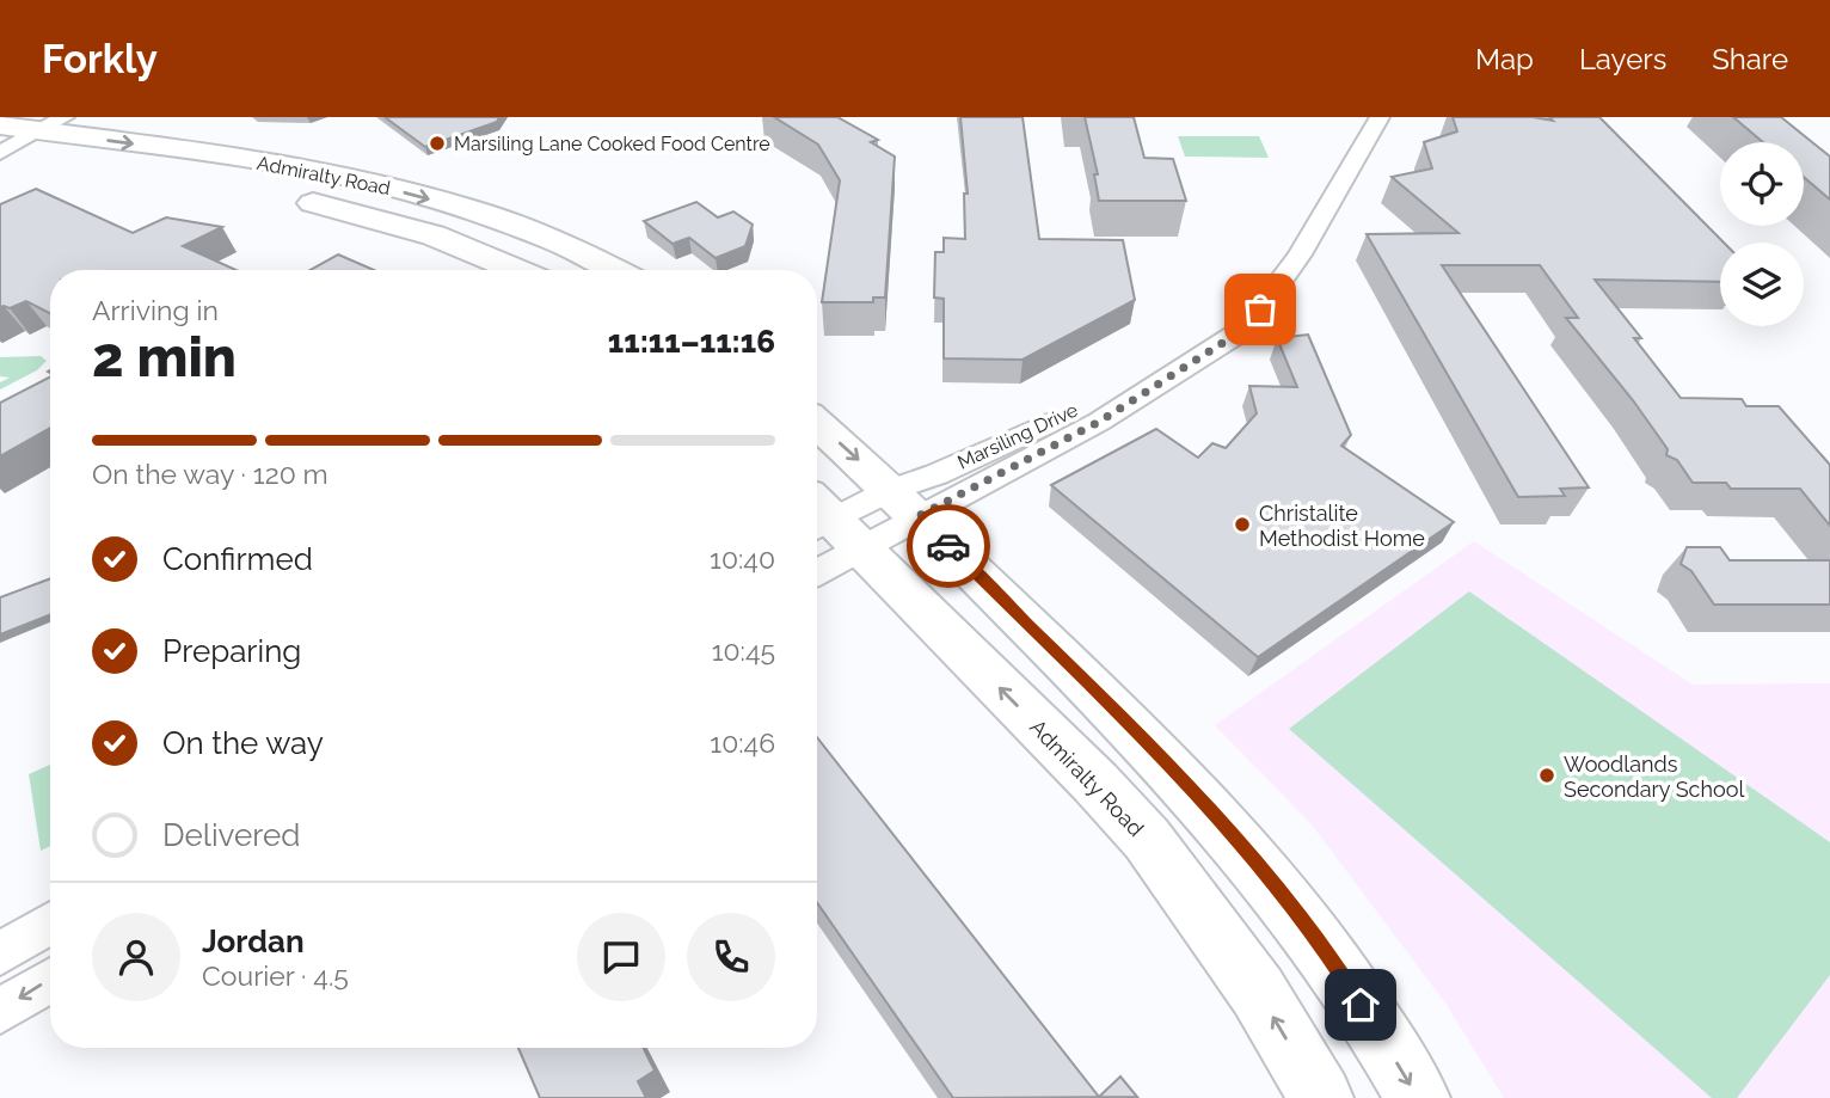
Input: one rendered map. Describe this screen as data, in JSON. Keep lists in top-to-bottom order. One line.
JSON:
{"streets":{"main road":["Admiralty Road"],"street":["Marsiling Drive"]},"crossings":[["Admiralty Road","Marsiling Drive"]],"places":["Marsiling Lane Cooked Food Centre","Christalite Methodist Home","Woodlands Secondary School"],"page":{"header":"Forkly","nav":["Map","Layers","Share"],"heading":["2 min","Arriving in","11:11–11:16"],"panel":["Jordan","Courier · 4.5"],"bar":"On the way · 120 m","list":[["Confirmed","10:40"],["Preparing","10:45"],["On the way","10:46"],"Delivered"]}}
